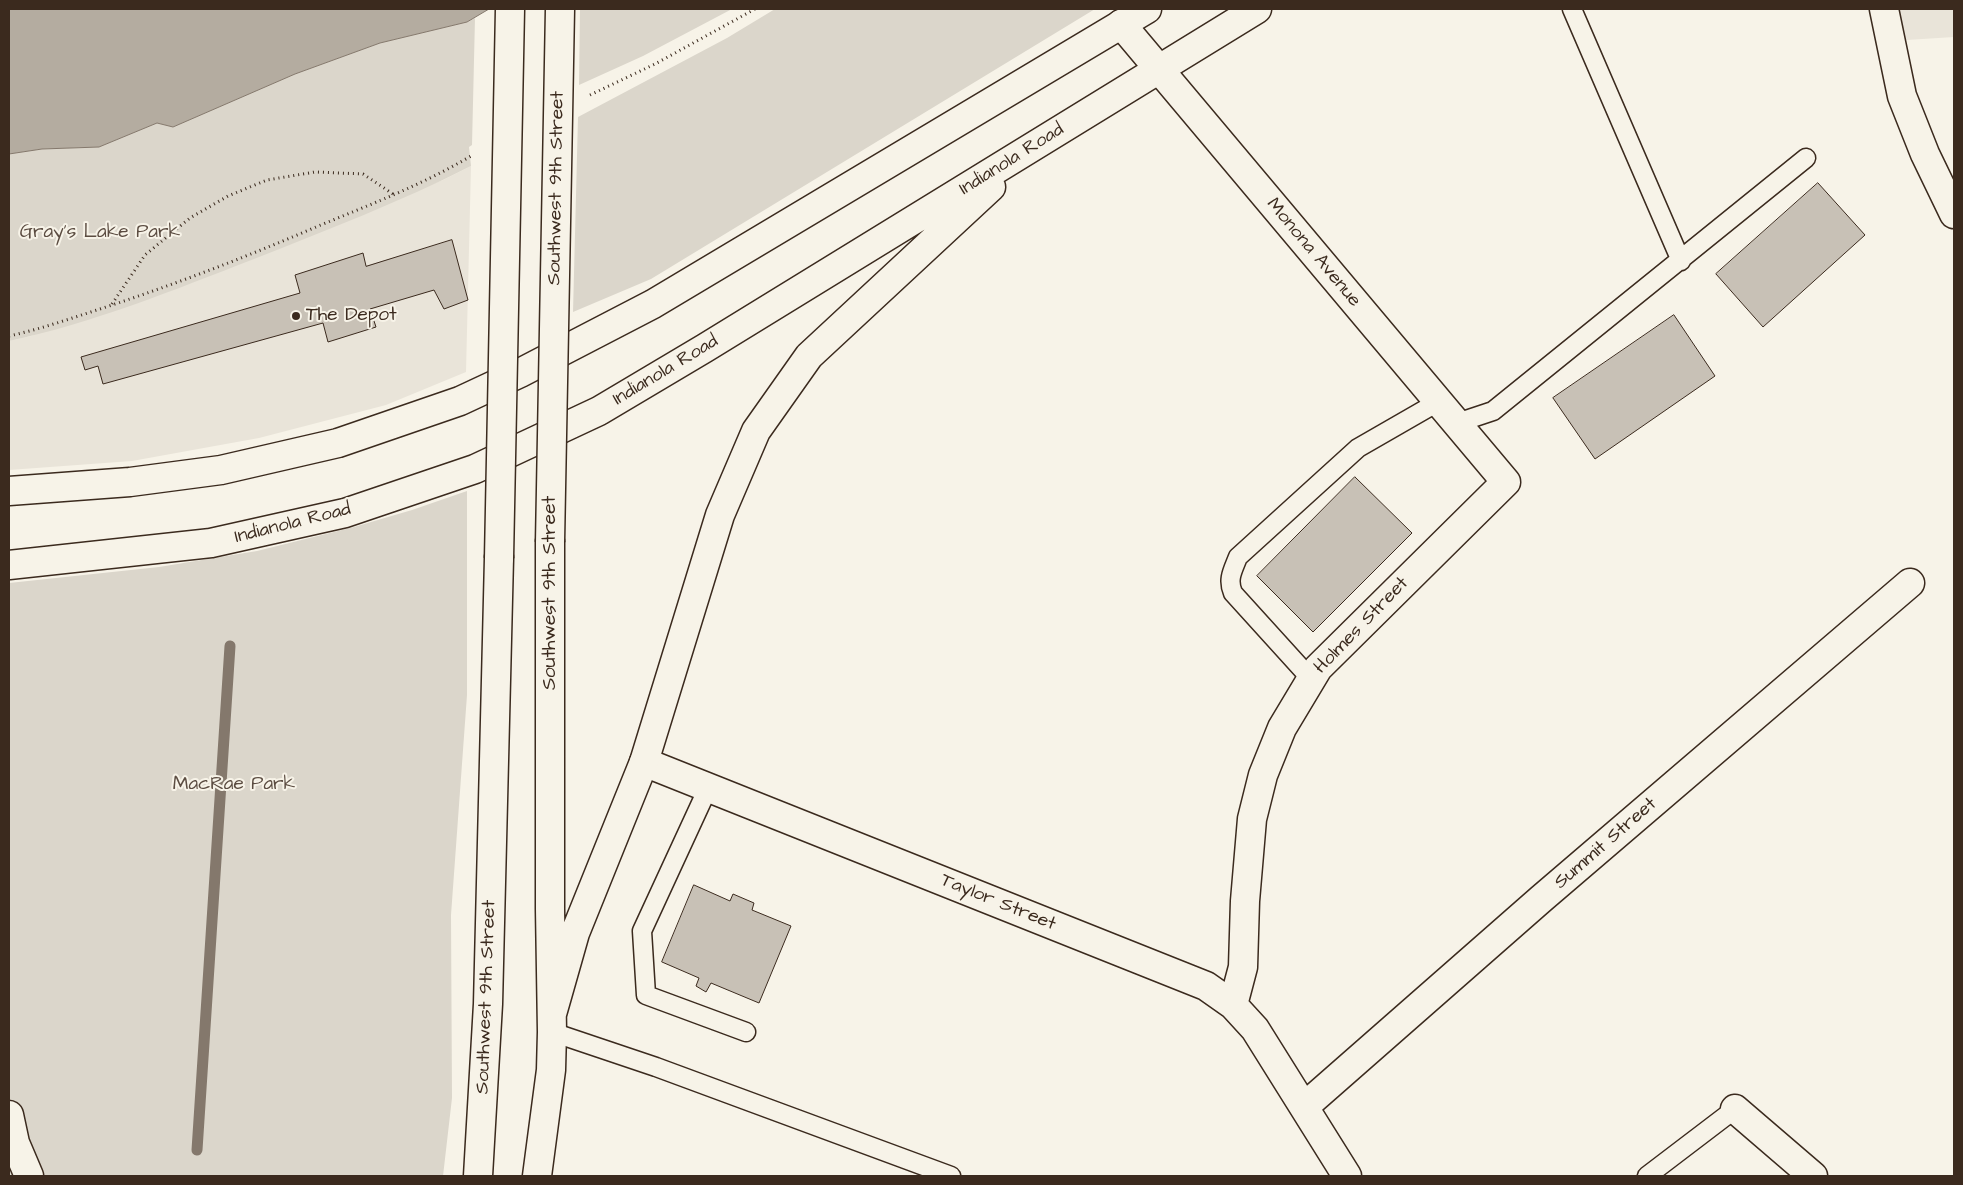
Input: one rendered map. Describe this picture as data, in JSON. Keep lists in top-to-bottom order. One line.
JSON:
{"streets":{"main road":["Indianola Road","Southwest 9th Street","Monona Avenue","Holmes Street","Summit Street","Taylor Street"]},"crossings":[["Indianola Road","Monona Avenue"],["Monona Avenue","Holmes Street"],["Holmes Street","Taylor Street"],["Summit Street","Taylor Street"]],"parks":["Gray's Lake Park","MacRae Park"],"places":["The Depot"]}
